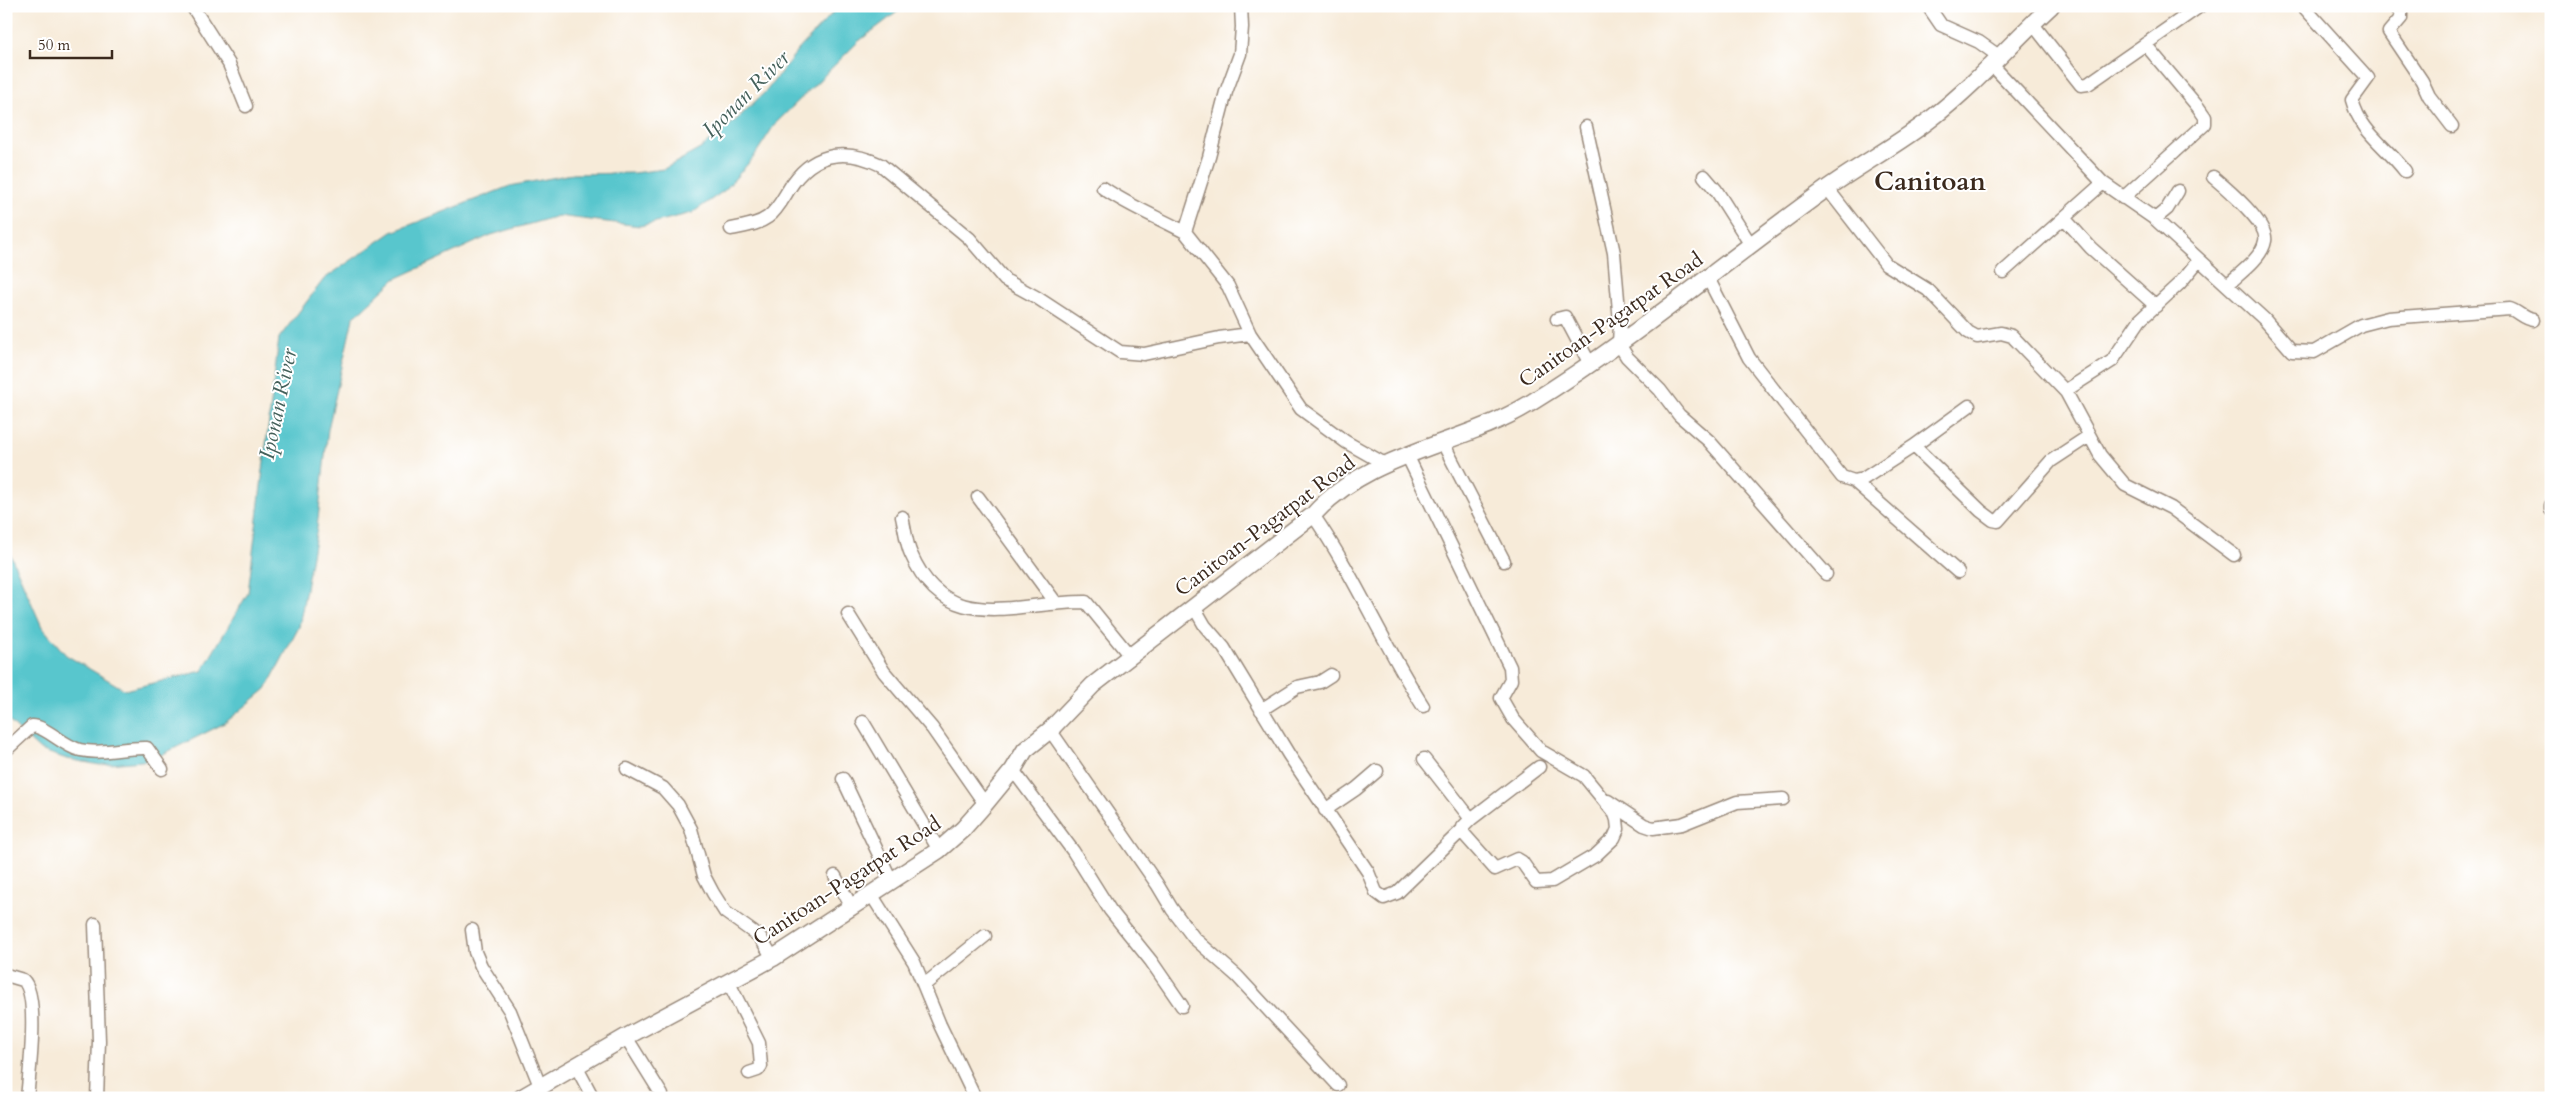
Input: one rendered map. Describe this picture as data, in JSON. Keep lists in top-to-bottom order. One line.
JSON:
{"streets":{"street":["Canitoan-Pagatpat Road"]},"districts":["Canitoan"],"water":["Iponan River"],"scale_bar":"50 m"}
